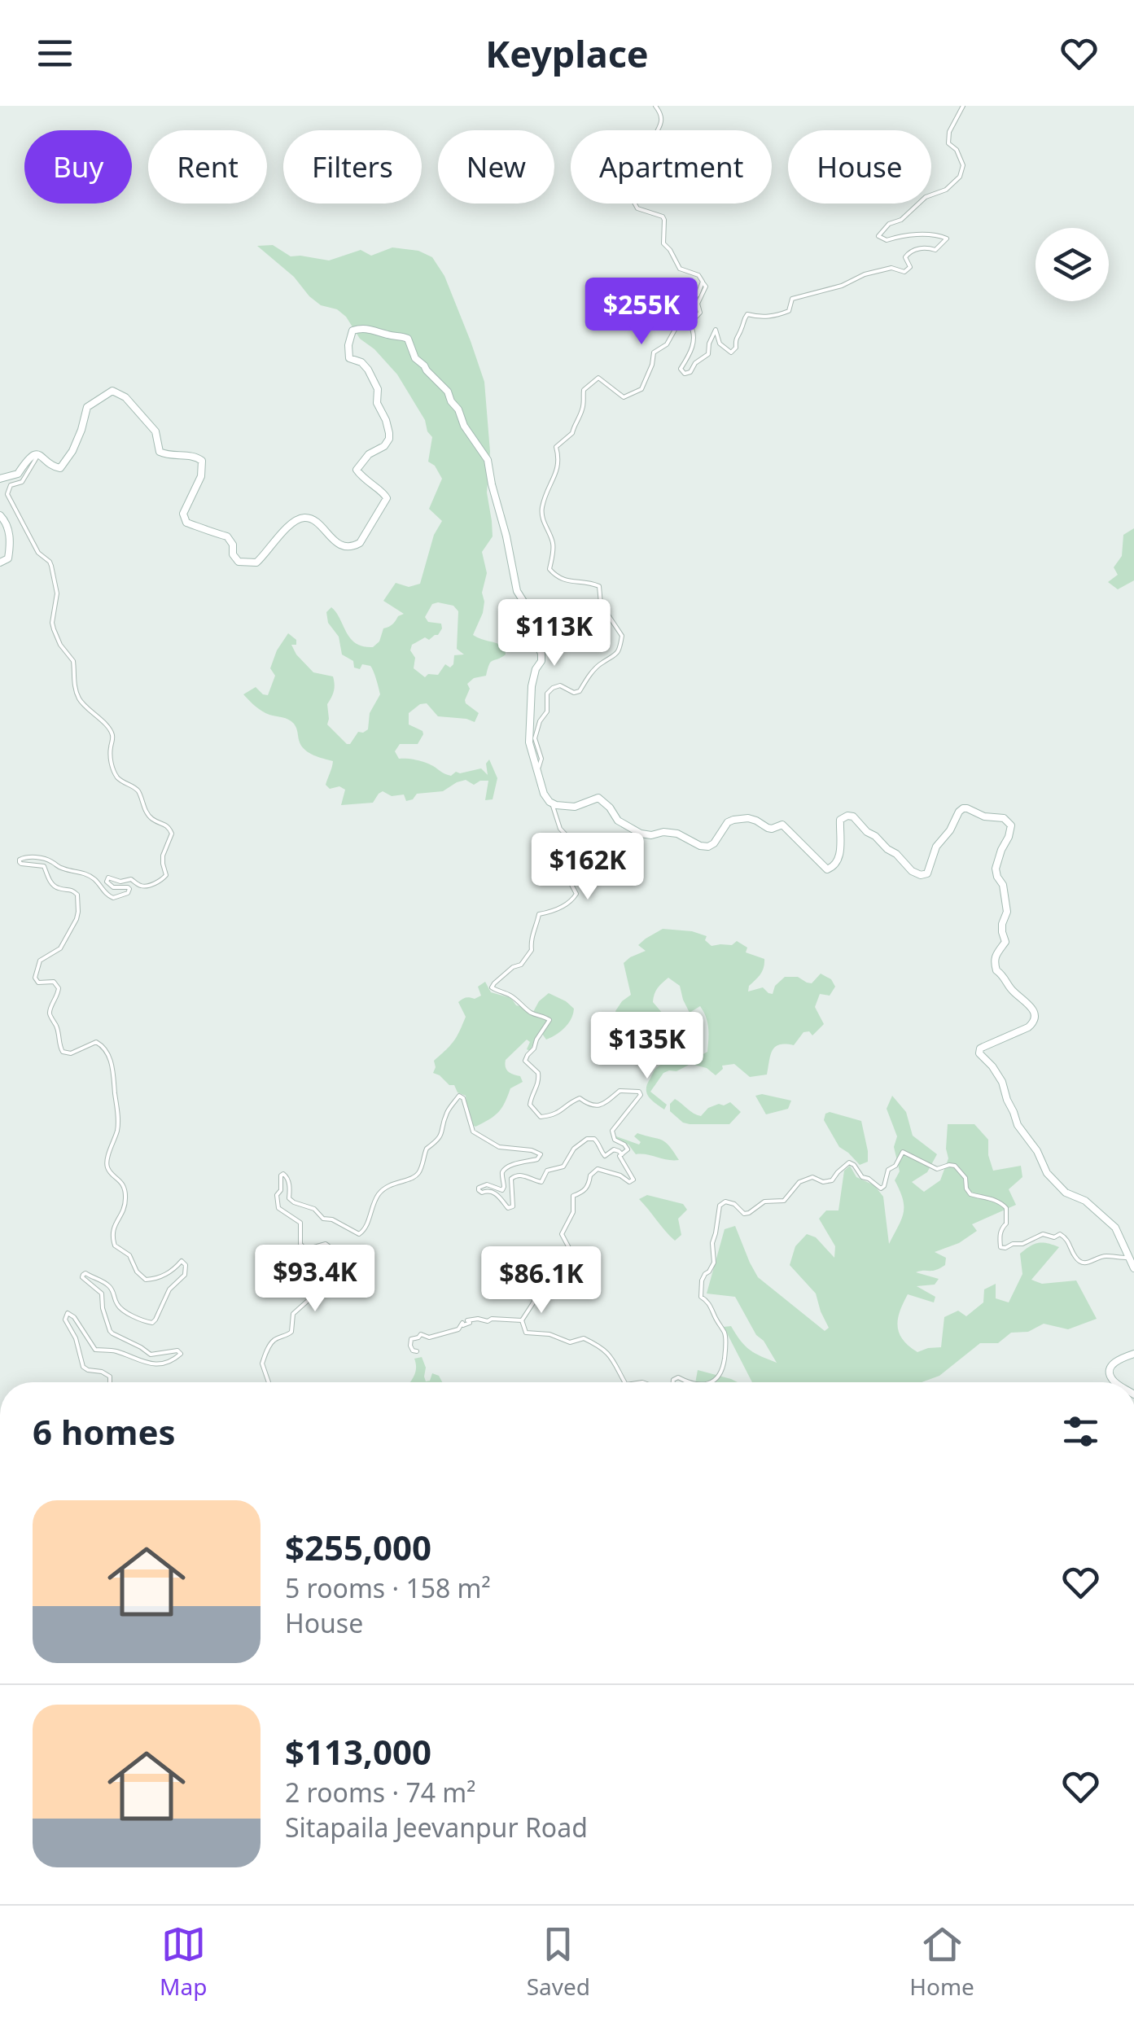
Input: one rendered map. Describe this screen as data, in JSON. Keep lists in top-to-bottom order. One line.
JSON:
{"page":{"header":"Keyplace","chip":["Buy","Rent","Filters","New","Apartment","House"],"price":["$255K","$113K","$162K","$135K","$93.4K","$86.1K"],"heading":"6 homes","list":[{"name":"$255,000","note":"5 rooms · 158 m² · House"},{"name":"$113,000","note":"2 rooms · 74 m² · Sitapaila Jeevanpur Road"}],"tabs":["Map","Saved","Home"]}}
